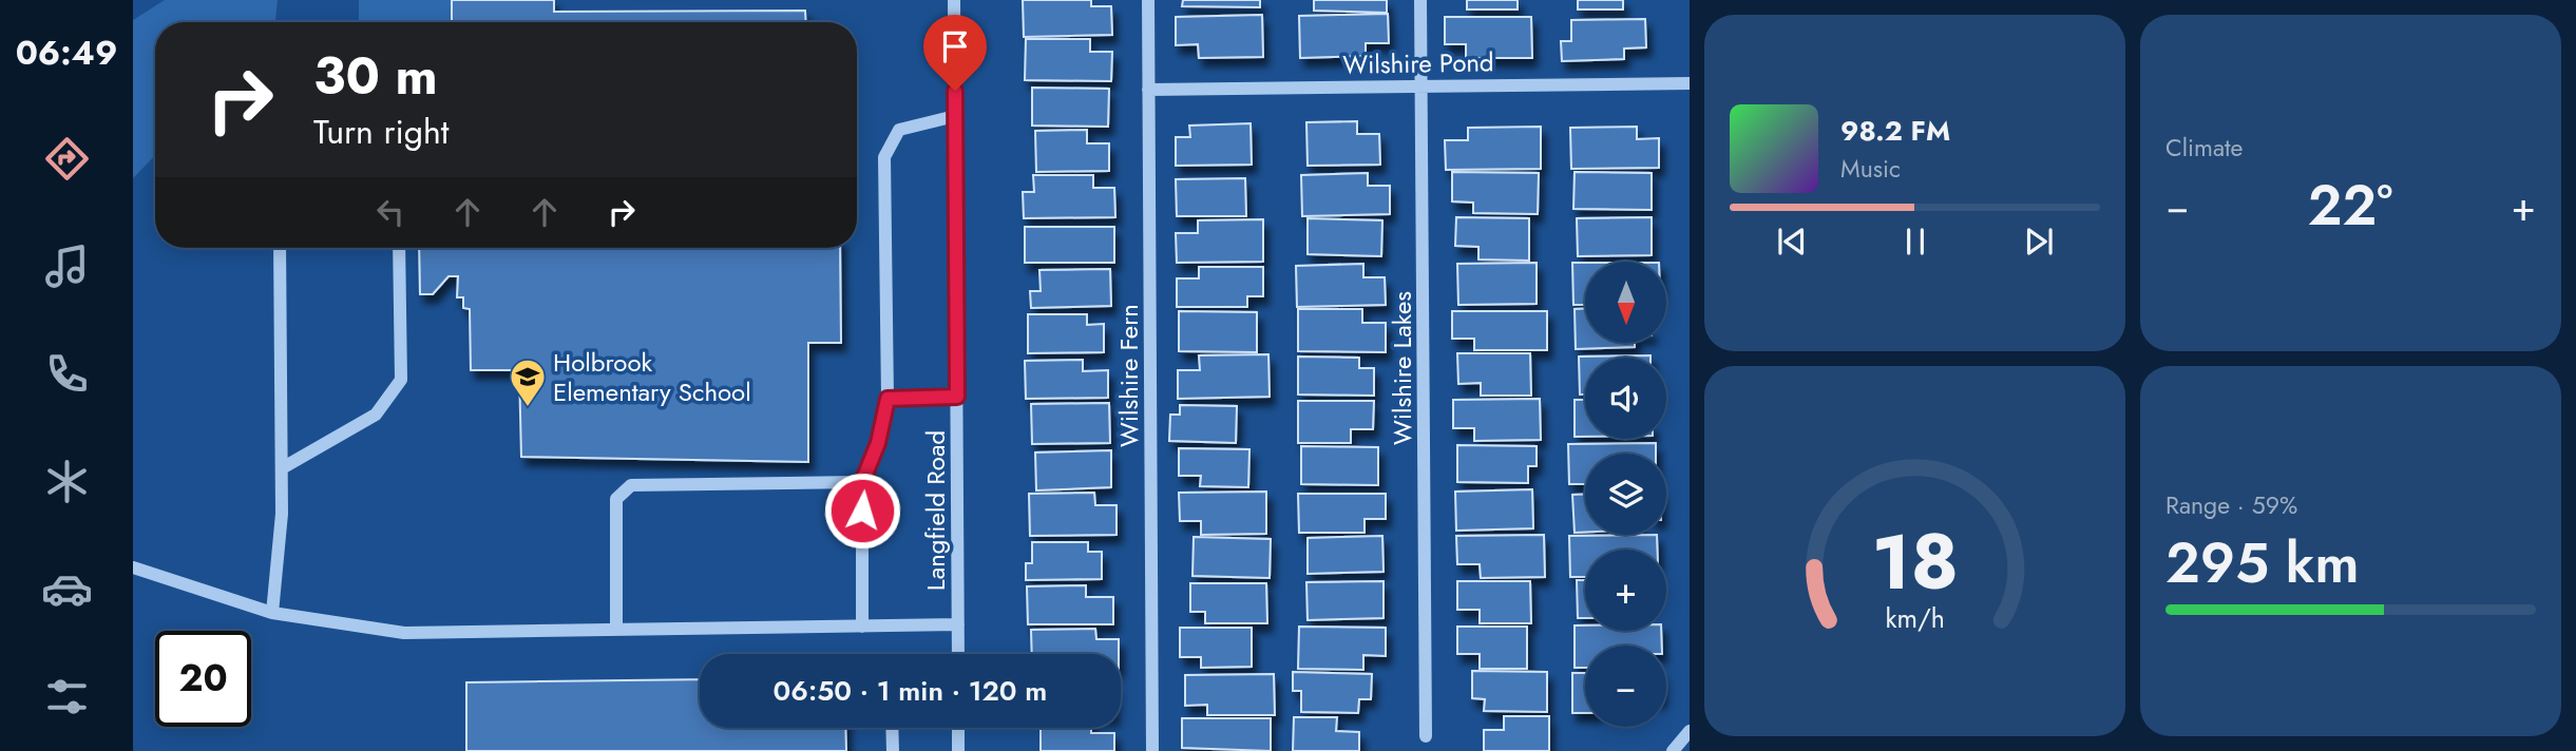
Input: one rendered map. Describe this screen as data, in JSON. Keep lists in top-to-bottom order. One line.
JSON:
{"streets":{"street":["Wilshire Pond","Wilshire Lakes","Wilshire Fern","Langfield Road"]},"crossings":[["Wilshire Pond","Wilshire Lakes"],["Wilshire Pond","Wilshire Fern"]],"places":{"school or university":["Holbrook Elementary School"]},"north":"bottom","page":{"tabs":"06:49","tile":["Climate",["Range · 59%","295 km"]],"turn":["30 m","Turn right"],"song":["98.2 FM","Music"],"heat":["−","22°","+"],"map_buttons":["+","−"],"limit":"20","trip":"06:50 · 1 min · 120 m","gauge":["18","km/h"]}}
